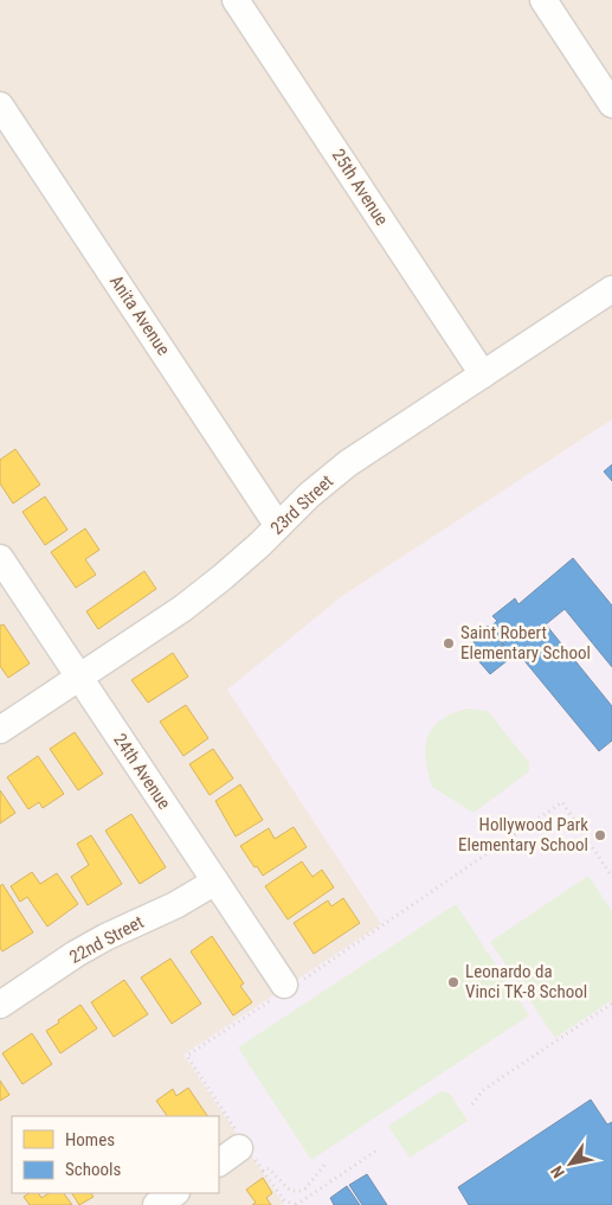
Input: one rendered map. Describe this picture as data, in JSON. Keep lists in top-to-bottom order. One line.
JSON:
{"streets":{"street":["25th Avenue","Anita Avenue","23rd Street","24th Avenue","22nd Street"]},"crossings":[["25th Avenue","23rd Street"],["Anita Avenue","23rd Street"],["23rd Street","24th Avenue"],["24th Avenue","22nd Street"]],"places":["Saint Robert Elementary School","Hollywood Park Elementary School","Leonardo da Vinci TK-8 School"],"legend":["Homes","Schools"],"north":"bottom left"}
